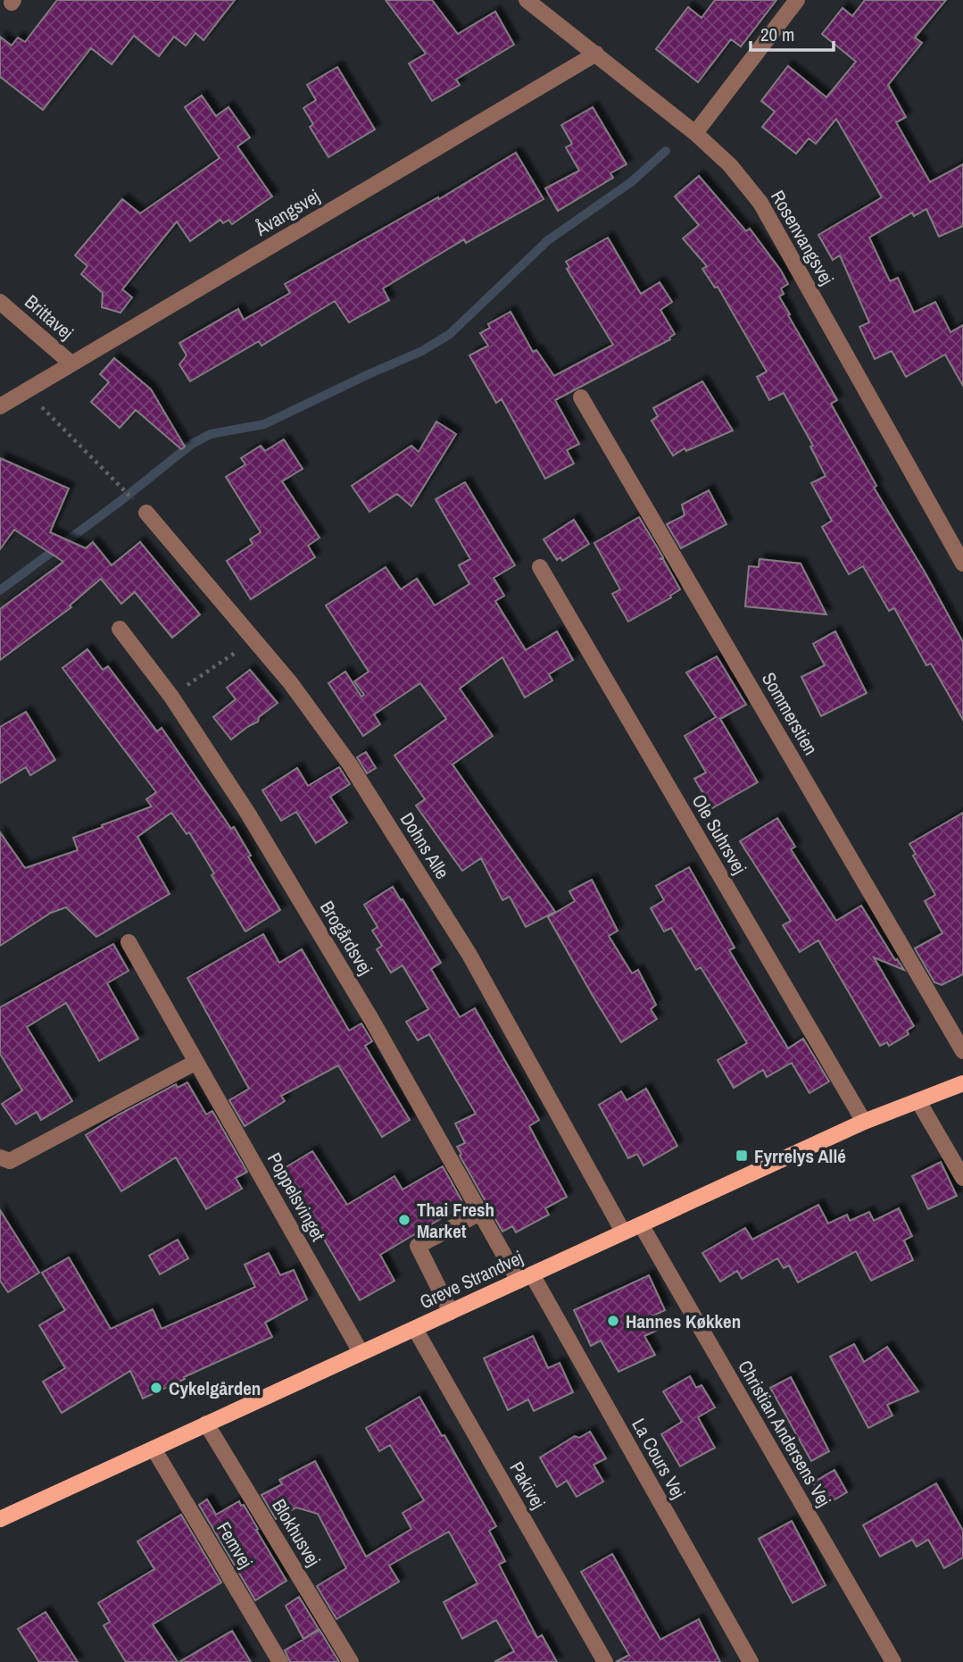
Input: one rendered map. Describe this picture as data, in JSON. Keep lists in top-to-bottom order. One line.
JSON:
{"streets":{"main road":["Greve Strandvej"],"street":["Åvangsvej","Rosenvangsvej","Brittavej","Sommerstien","Ole Suhrsvej","Dohns Alle","Brogårdsvej","Poppelsvinget","Christian Andersens Vej","La Cours Vej","Pakivej","Blokhusvej","Femvej"]},"crossings":[["Åvangsvej","Rosenvangsvej"],["Åvangsvej","Brittavej"],["Ole Suhrsvej","Greve Strandvej"],["Dohns Alle","Greve Strandvej"],["Brogårdsvej","Greve Strandvej"],["Brogårdsvej","La Cours Vej"],["Poppelsvinget","Greve Strandvej"],["Greve Strandvej","Christian Andersens Vej"],["Greve Strandvej","La Cours Vej"],["Greve Strandvej","Pakivej"],["Greve Strandvej","Blokhusvej"],["Greve Strandvej","Femvej"]],"places":{"transit":["Fyrrelys Allé"],"other":["Thai Fresh Market","Hannes Køkken","Cykelgården"]},"scale_bar":"20 m"}
